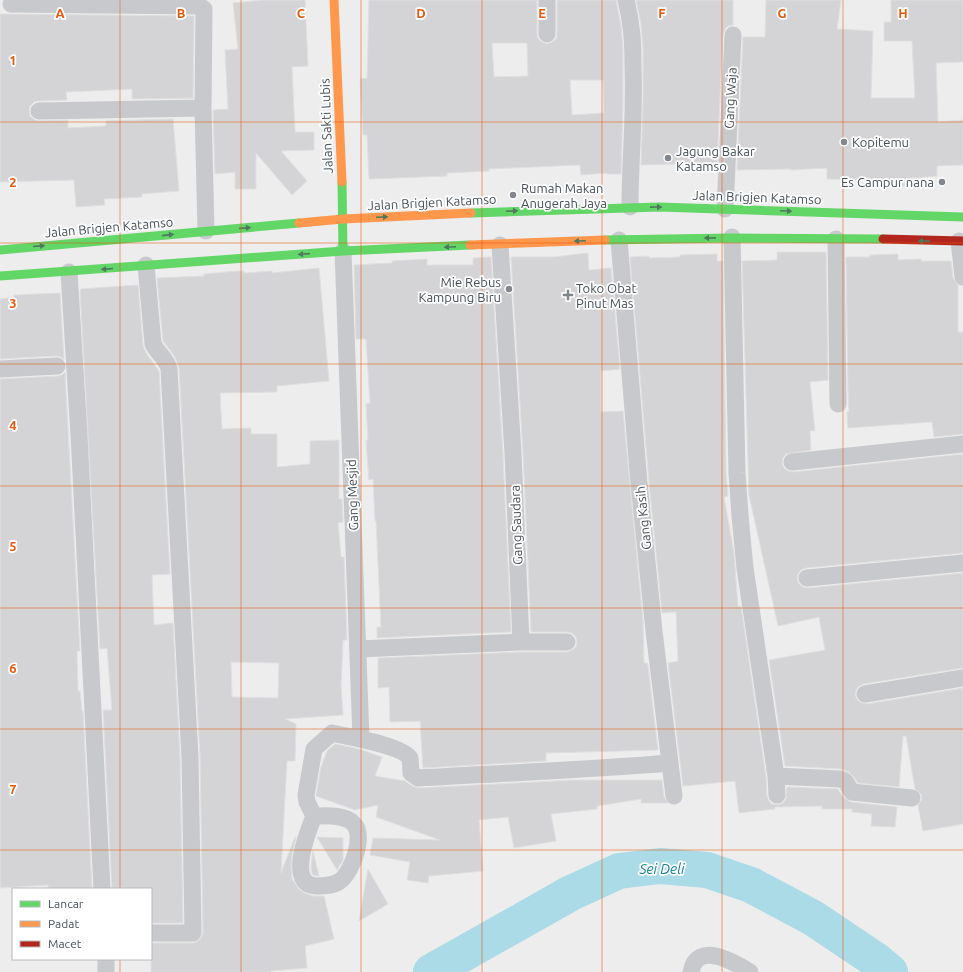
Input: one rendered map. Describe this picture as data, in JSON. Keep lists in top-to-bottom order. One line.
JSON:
{"streets":{"main road":["Jalan Sakti Lubis","Jalan Brigjen Katamso"],"street":["Gang Waja","Gang Mesjid","Gang Kasih","Gang Saudara"]},"crossings":[["Gang Waja","Jalan Brigjen Katamso"],["Jalan Sakti Lubis","Jalan Brigjen Katamso"],["Jalan Sakti Lubis","Gang Mesjid"]],"water":["Sei Deli"],"places":{"other":["Kopitemu","Jagung Bakar Katamso","Es Campur nana","Rumah Makan Anugerah Jaya","Mie Rebus Kampung Biru"],"health":["Toko Obat Pinut Mas"]},"legend":["Lancar","Padat","Macet"],"grid":{"columns":["A","B","C","D","E","F","G","H"],"rows":["1","2","3","4","5","6","7"]}}
